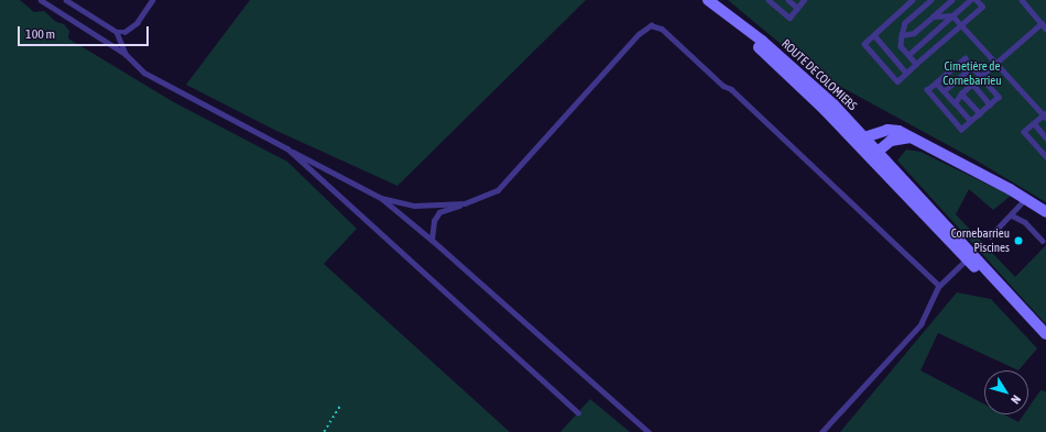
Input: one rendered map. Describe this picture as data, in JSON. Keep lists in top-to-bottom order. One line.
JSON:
{"streets":{"main road":["ROUTE DE COLOMIERS"]},"parks":["Cimetière de Cornebarrieu"],"places":["Cornebarrieu Piscines"],"scale_bar":"100 m","north":"bottom right"}
